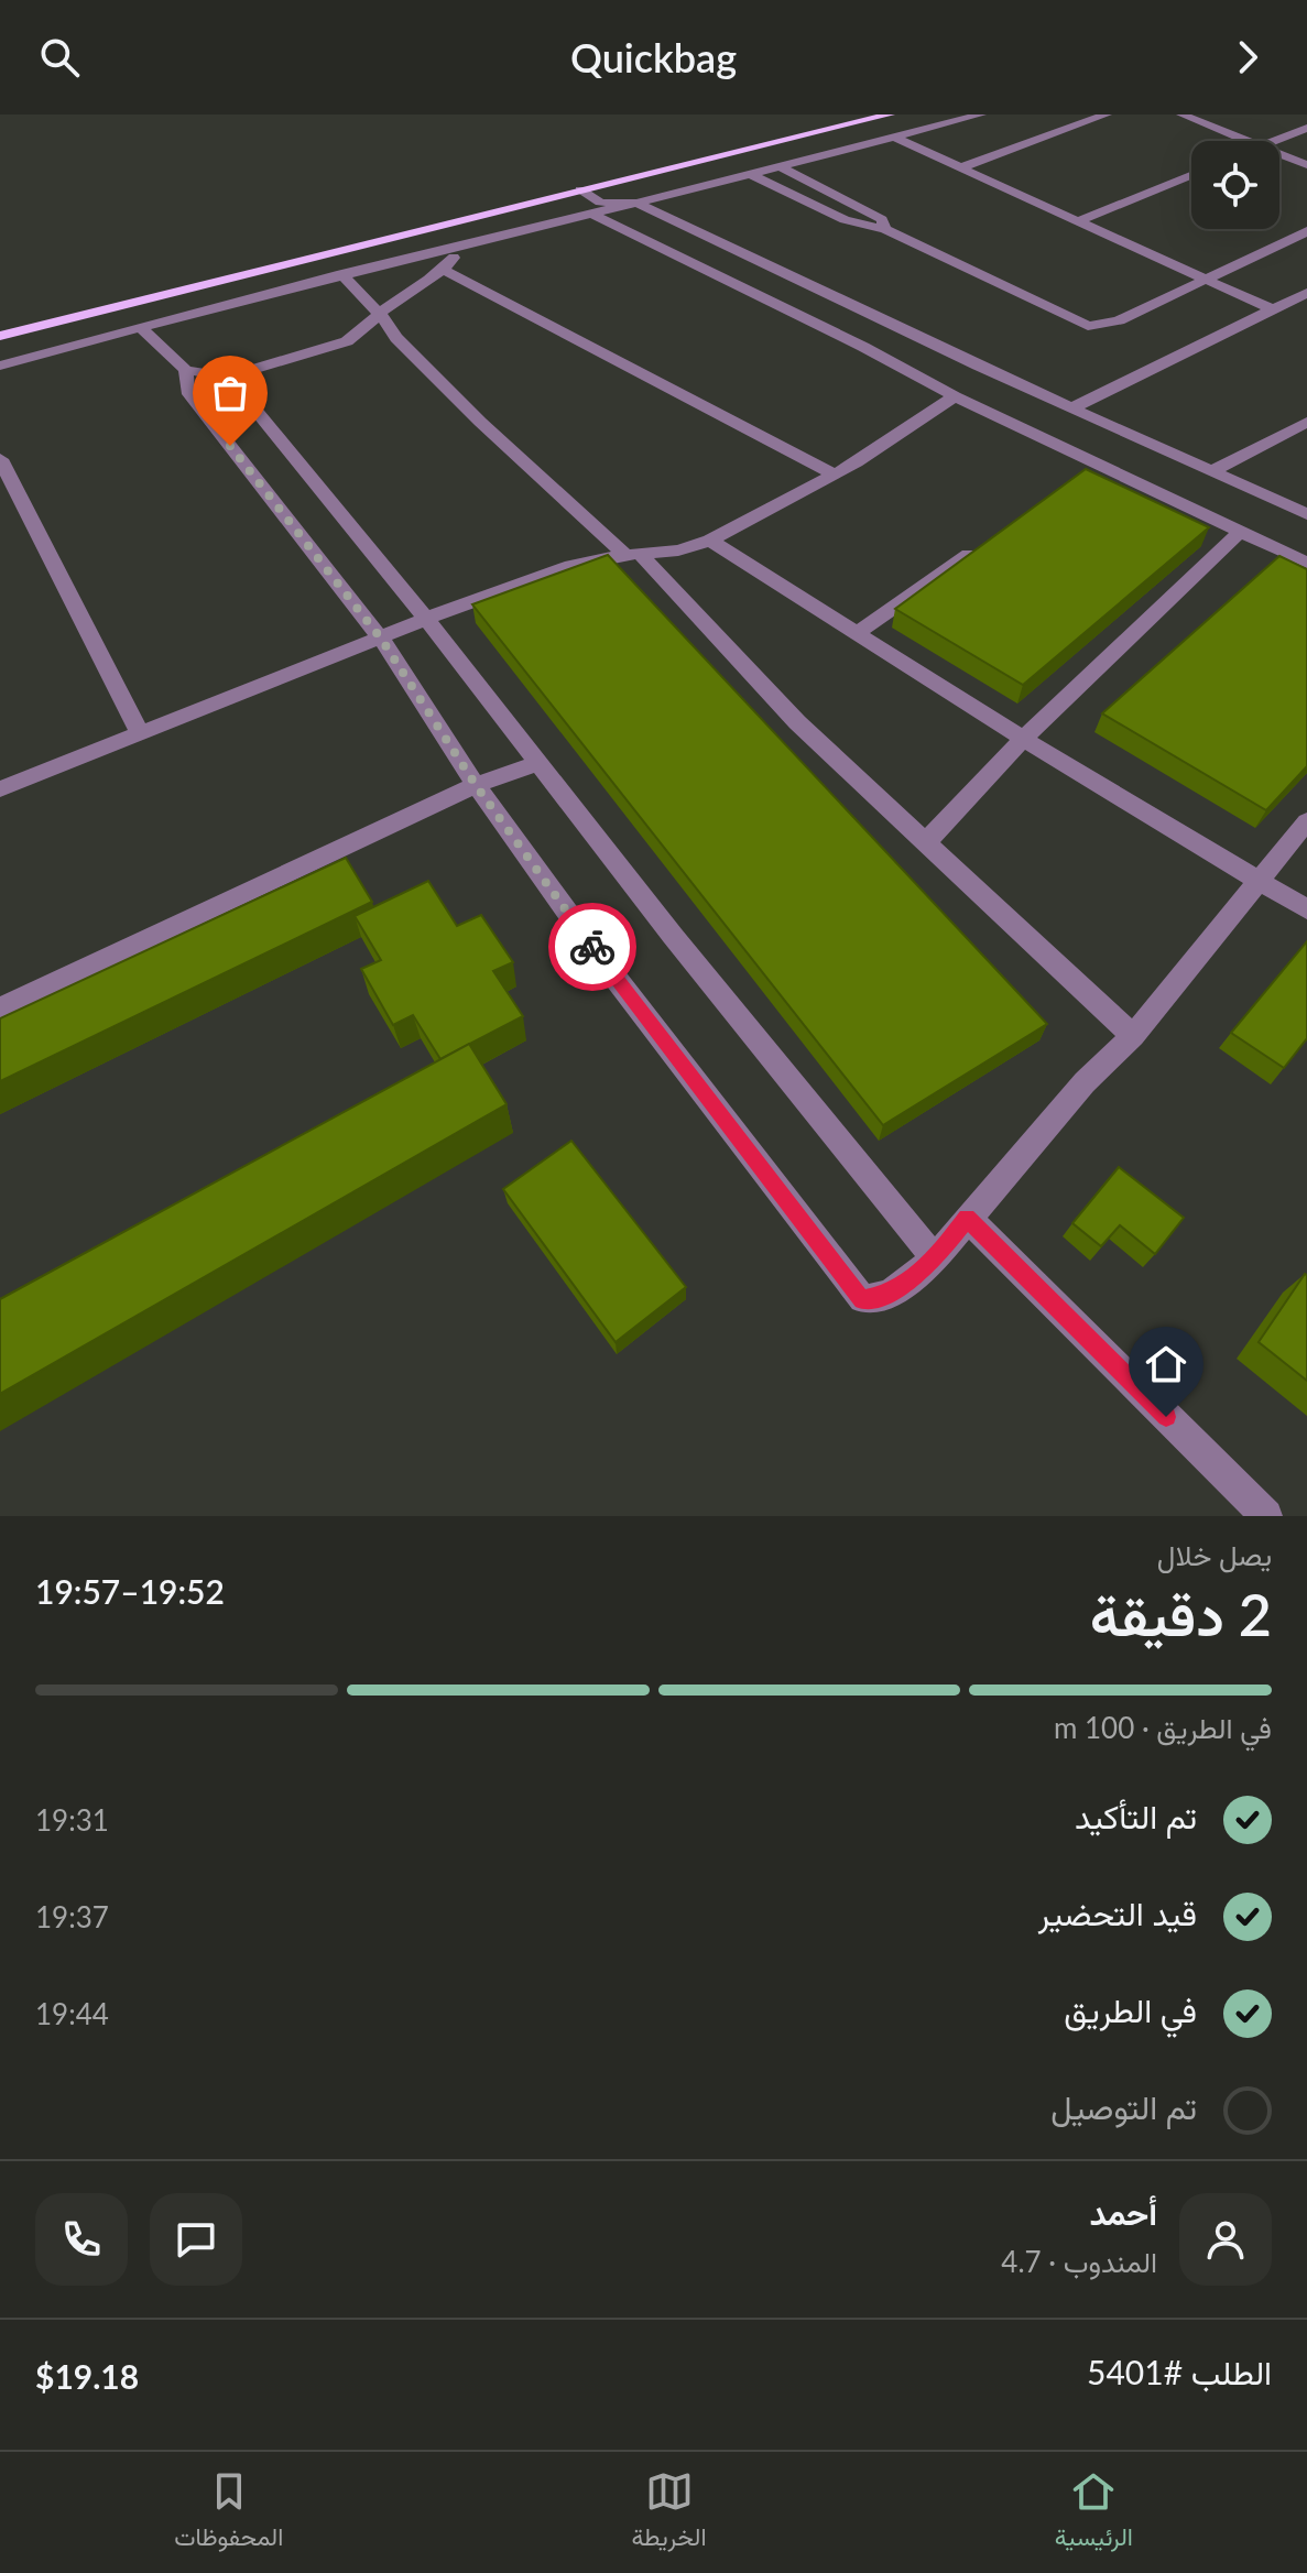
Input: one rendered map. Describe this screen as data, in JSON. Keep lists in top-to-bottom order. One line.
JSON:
{"page":{"header":"Quickbag","heading":["2 دقيقة","يصل خلال","19:52–19:57"],"panel":["أحمد","المندوب · 4.7","الطلب #5401","$19.18"],"bar":"في الطريق · 100 m","list":[["تم التأكيد","19:31"],["قيد التحضير","19:37"],["في الطريق","19:44"],"تم التوصيل"],"tabs":["الرئيسية","الخريطة","المحفوظات"]}}
